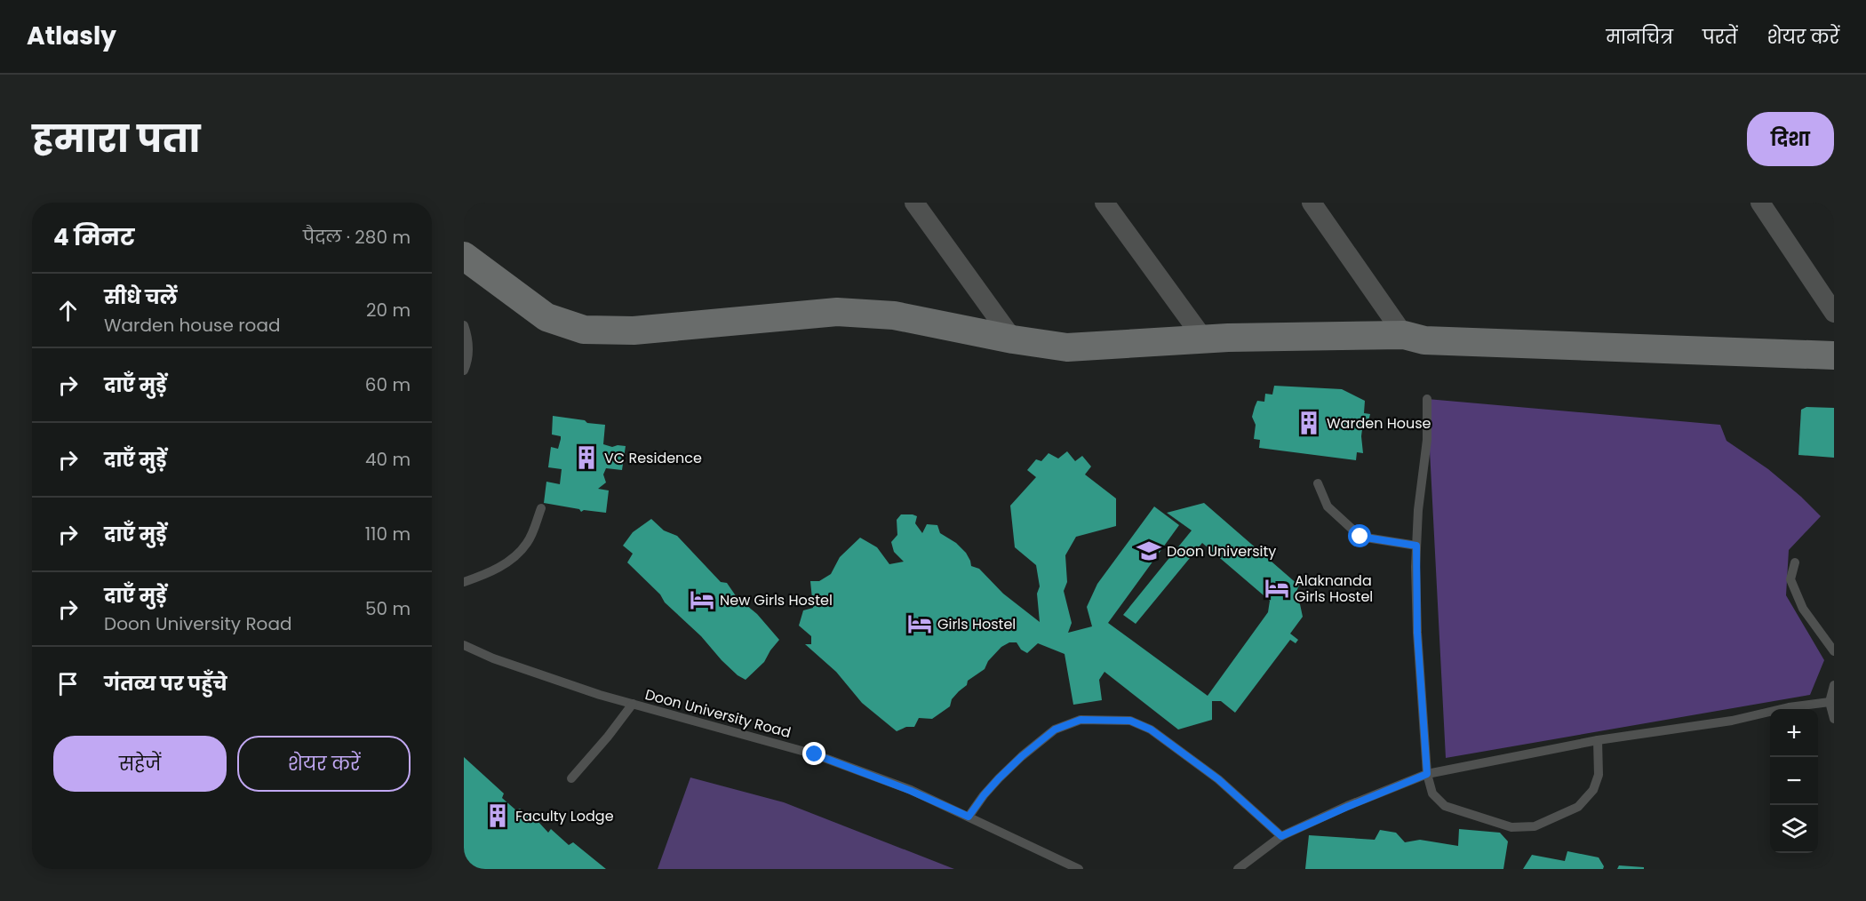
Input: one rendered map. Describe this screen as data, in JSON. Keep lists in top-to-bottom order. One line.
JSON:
{"streets":{"lane":["Doon University Road"]},"places":{"building":["Warden House","VC Residence","Faculty Lodge"],"school or university":["Doon University"],"hotel":["Alaknanda Girls Hostel","New Girls Hostel","Girls Hostel"]},"page":{"header":"Atlasly","nav":["मानचित्र","परतें","शेयर करें"],"title":"हमारा पता","buttons":["दिशा",["सहेजें","शेयर करें"]],"heading":["4 मिनट","पैदल · 280 m"],"list":[["सीधे चलें","Warden house road","20 m"],["दाएँ मुड़ें","60 m"],["दाएँ मुड़ें","40 m"],["दाएँ मुड़ें","110 m"],["दाएँ मुड़ें","Doon University Road","50 m"],"गंतव्य पर पहुँचे"],"map_buttons":["+","−"]}}
